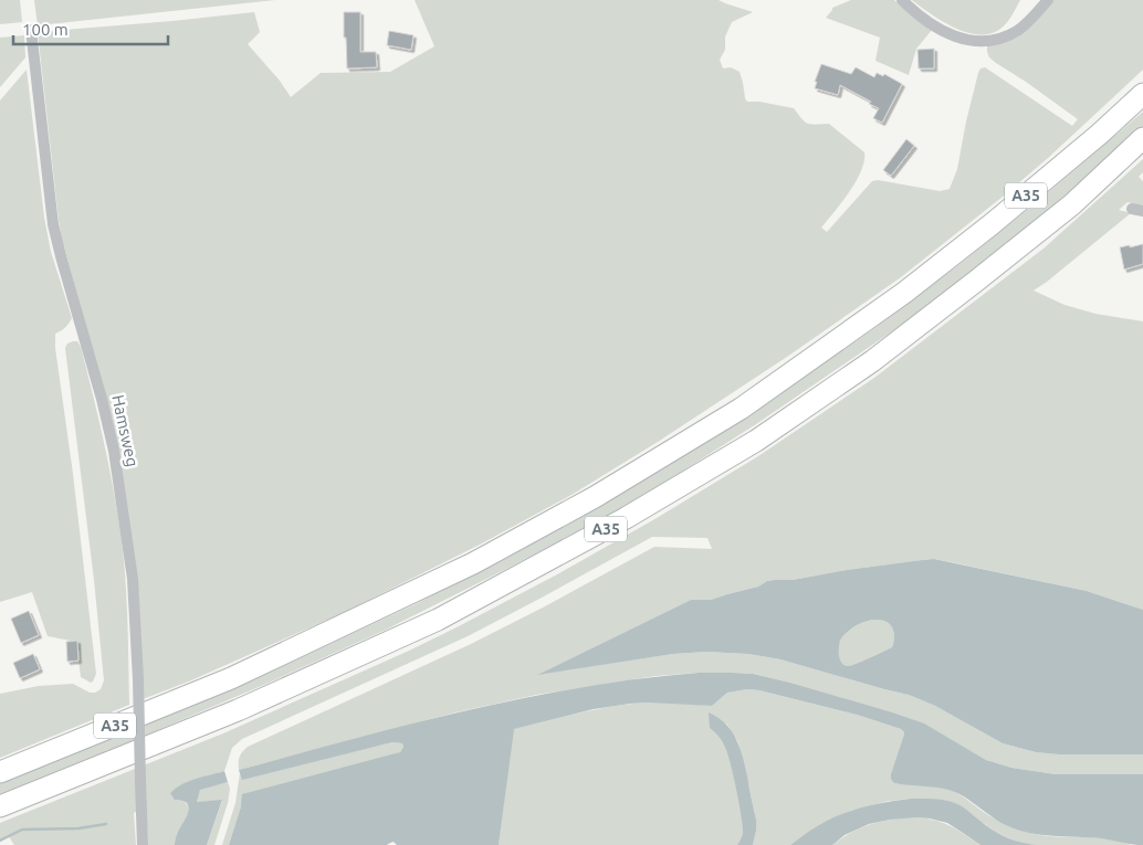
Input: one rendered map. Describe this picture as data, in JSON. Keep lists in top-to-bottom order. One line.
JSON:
{"streets":{"highway":["A35"],"street":["Hamsweg"]},"scale_bar":"100 m"}
